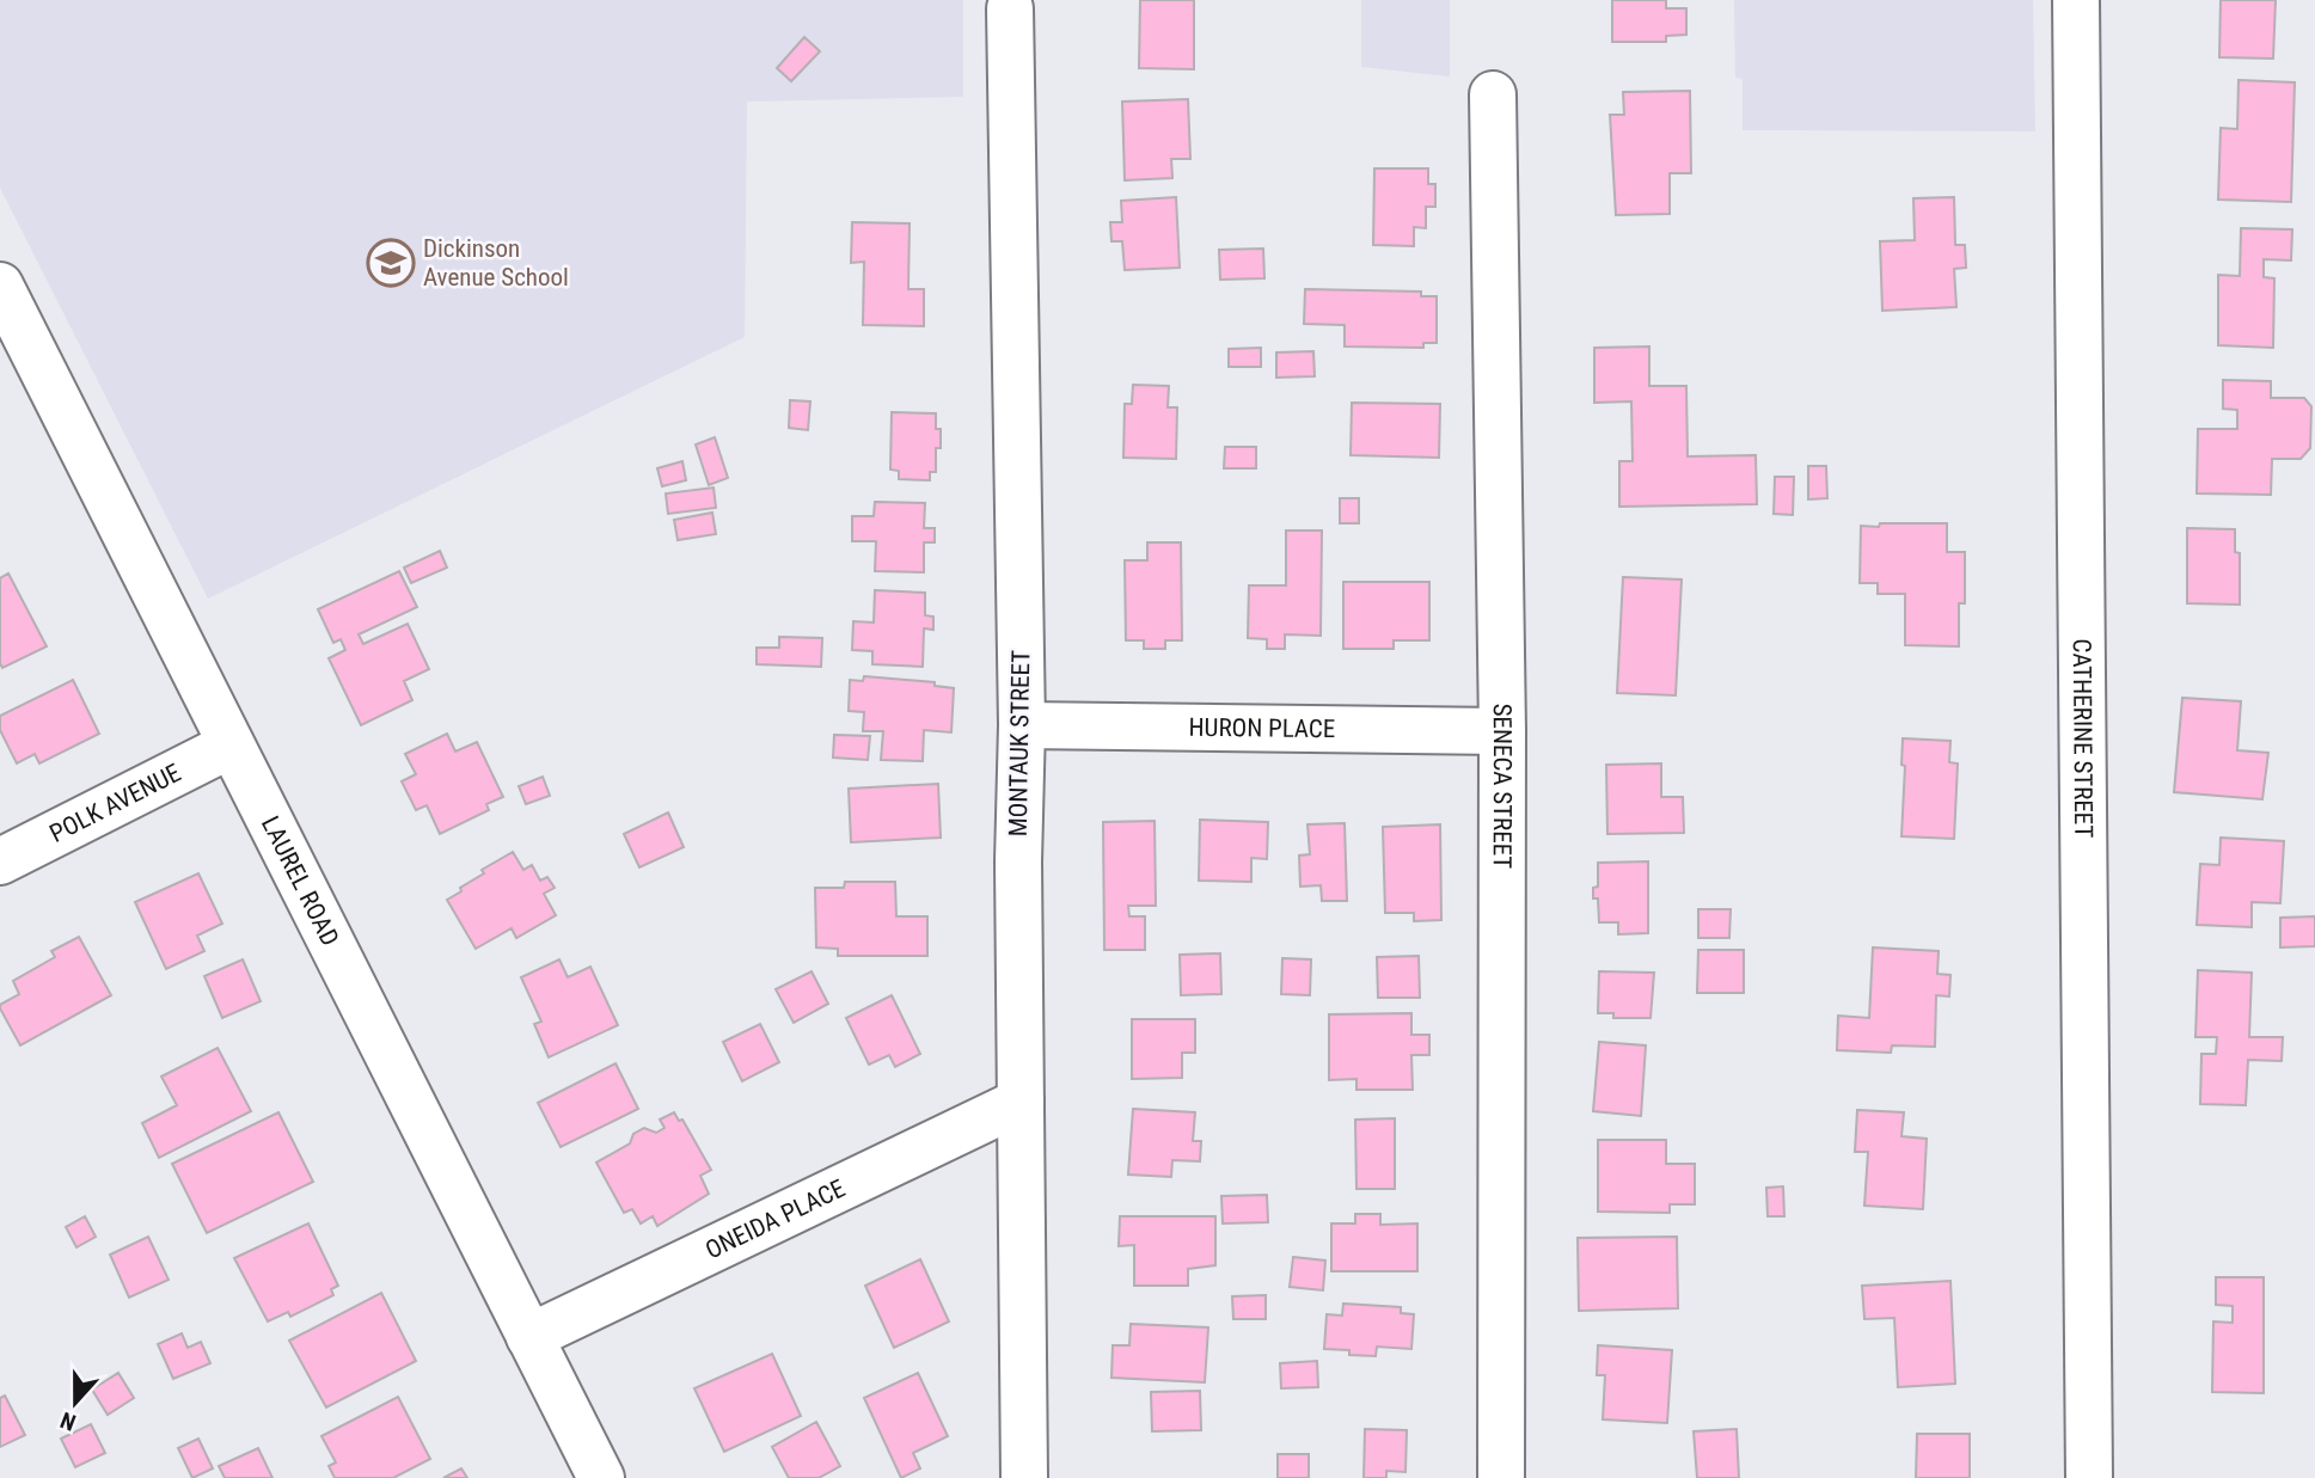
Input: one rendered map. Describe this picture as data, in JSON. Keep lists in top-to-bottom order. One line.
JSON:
{"streets":{"street":["HURON PLACE","CATHERINE STREET","MONTAUK STREET","SENECA STREET","POLK AVENUE","LAUREL ROAD","ONEIDA PLACE"]},"crossings":[["HURON PLACE","MONTAUK STREET"],["HURON PLACE","SENECA STREET"],["MONTAUK STREET","ONEIDA PLACE"],["POLK AVENUE","LAUREL ROAD"],["LAUREL ROAD","ONEIDA PLACE"]],"places":{"school or university":["Dickinson Avenue School"]},"north":"bottom"}
